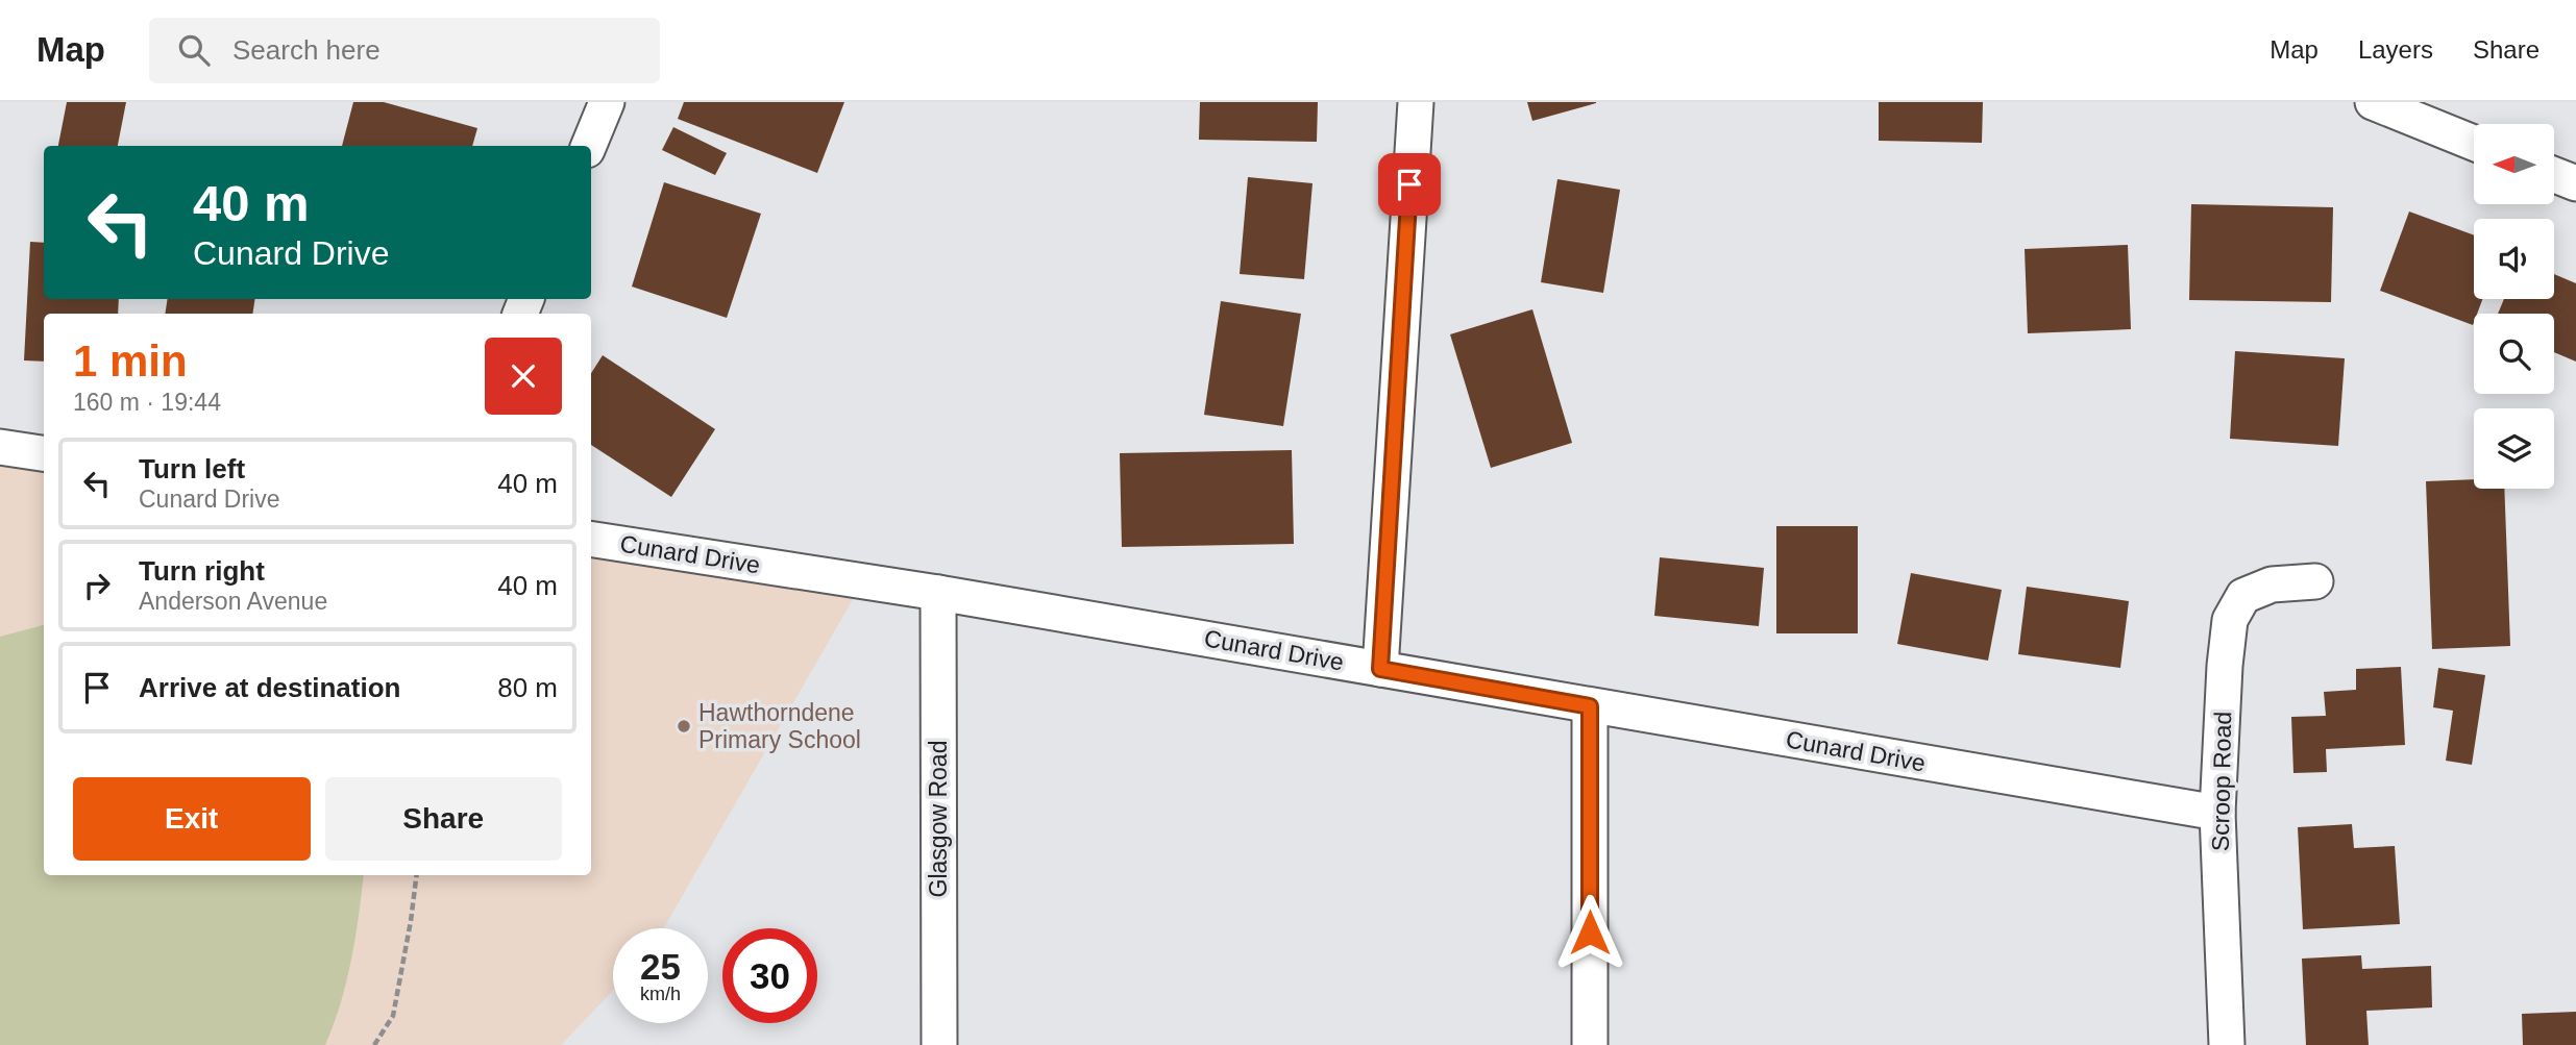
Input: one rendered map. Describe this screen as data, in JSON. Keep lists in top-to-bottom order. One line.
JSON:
{"streets":{"street":["Cunard Drive","Scroop Road","Glasgow Road"]},"crossings":[["Cunard Drive","Scroop Road"],["Cunard Drive","Glasgow Road"]],"places":["Hawthorndene Primary School"],"north":"left","page":{"header":"Map","search":"Search here","nav":["Map","Layers","Share"],"turn":["40 m","Cunard Drive"],"heading":["1 min","160 m · 19:44"],"list":[{"name":"Turn left","note":"Cunard Drive","value":"40 m"},{"name":"Turn right","note":"Anderson Avenue","value":"40 m"},{"name":"Arrive at destination","value":"80 m"}],"buttons":["Exit","Share"],"speed":"25 km/h","limit":"30"}}
